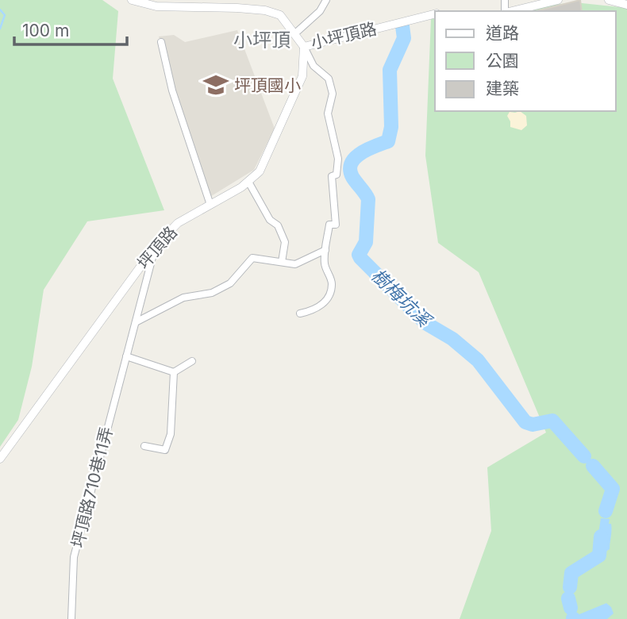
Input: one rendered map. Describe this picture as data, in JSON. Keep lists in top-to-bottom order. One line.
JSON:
{"streets":{"street":["小坪頂路","坪頂路","坪頂路710巷11弄"]},"crossings":[["小坪頂路","坪頂路"],["坪頂路","坪頂路710巷11弄"]],"districts":["小坪頂"],"water":["樹梅坑溪"],"places":{"school or university":["坪頂國小"]},"legend":["道路","公園","建築"],"scale_bar":"100 m"}
